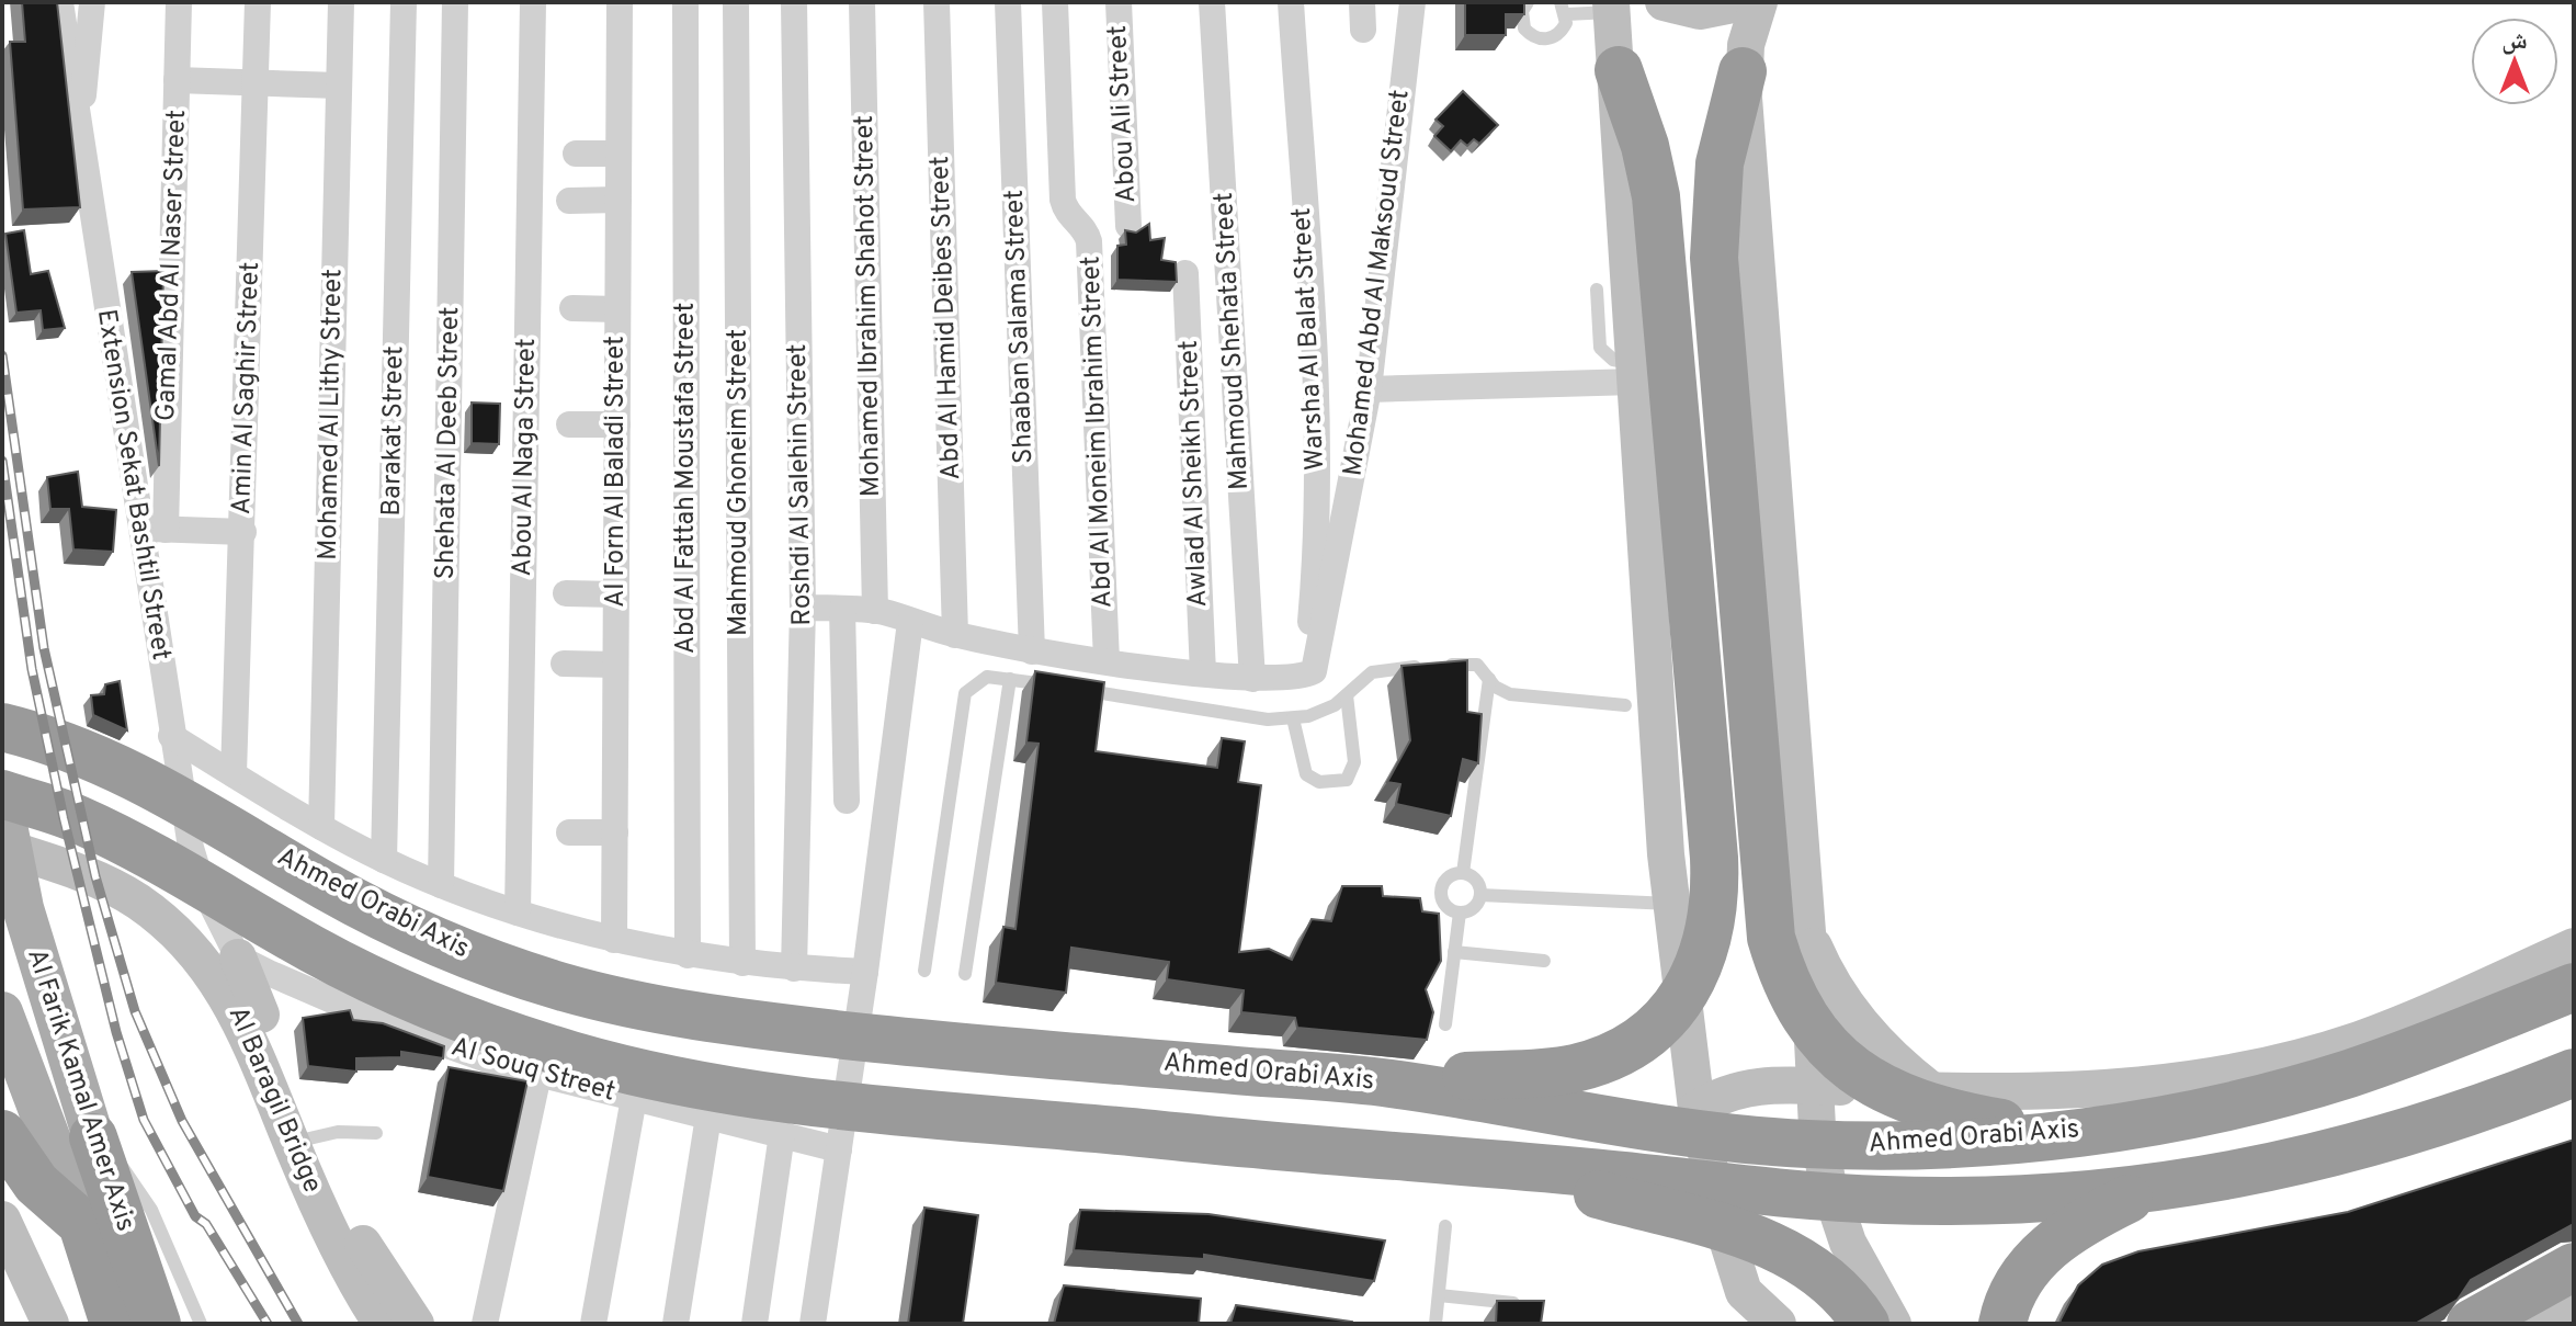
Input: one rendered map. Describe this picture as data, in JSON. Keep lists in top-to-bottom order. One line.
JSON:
{"streets":{"highway":["Ahmed Orabi Axis","Al Farik Kamal Amer Axis"],"street":["Abou Ali Street","Gamal Abd Al Naser Street","Mohamed Abd Al Maksoud Street","Mohamed Ibrahim Shahot Street","Abd Al Hamid Deibes Street","Shaaban Salama Street","Warsha Al Balat Street","Mahmoud Shehata Street","Amin Al Saghir Street","Mohamed Al Lithy Street","Barakat Street","Abd Al Moneim Ibrahim Street","Shehata Al Deeb Street","Abou Al Naga Street","Al Forn Al Baladi Street","Awlad Al Sheikh Street","Abd Al Fattah Moustafa Street","Mahmoud Ghoneim Street","Extension Sekat Bashtil Street","Roshdi Al Salehin Street","Al Souq Street","Al Baragil Bridge"]},"crossings":[["Mohamed Abd Al Maksoud Street","Warsha Al Balat Street"],["Extension Sekat Bashtil Street","Al Souq Street"]],"north":"top"}
